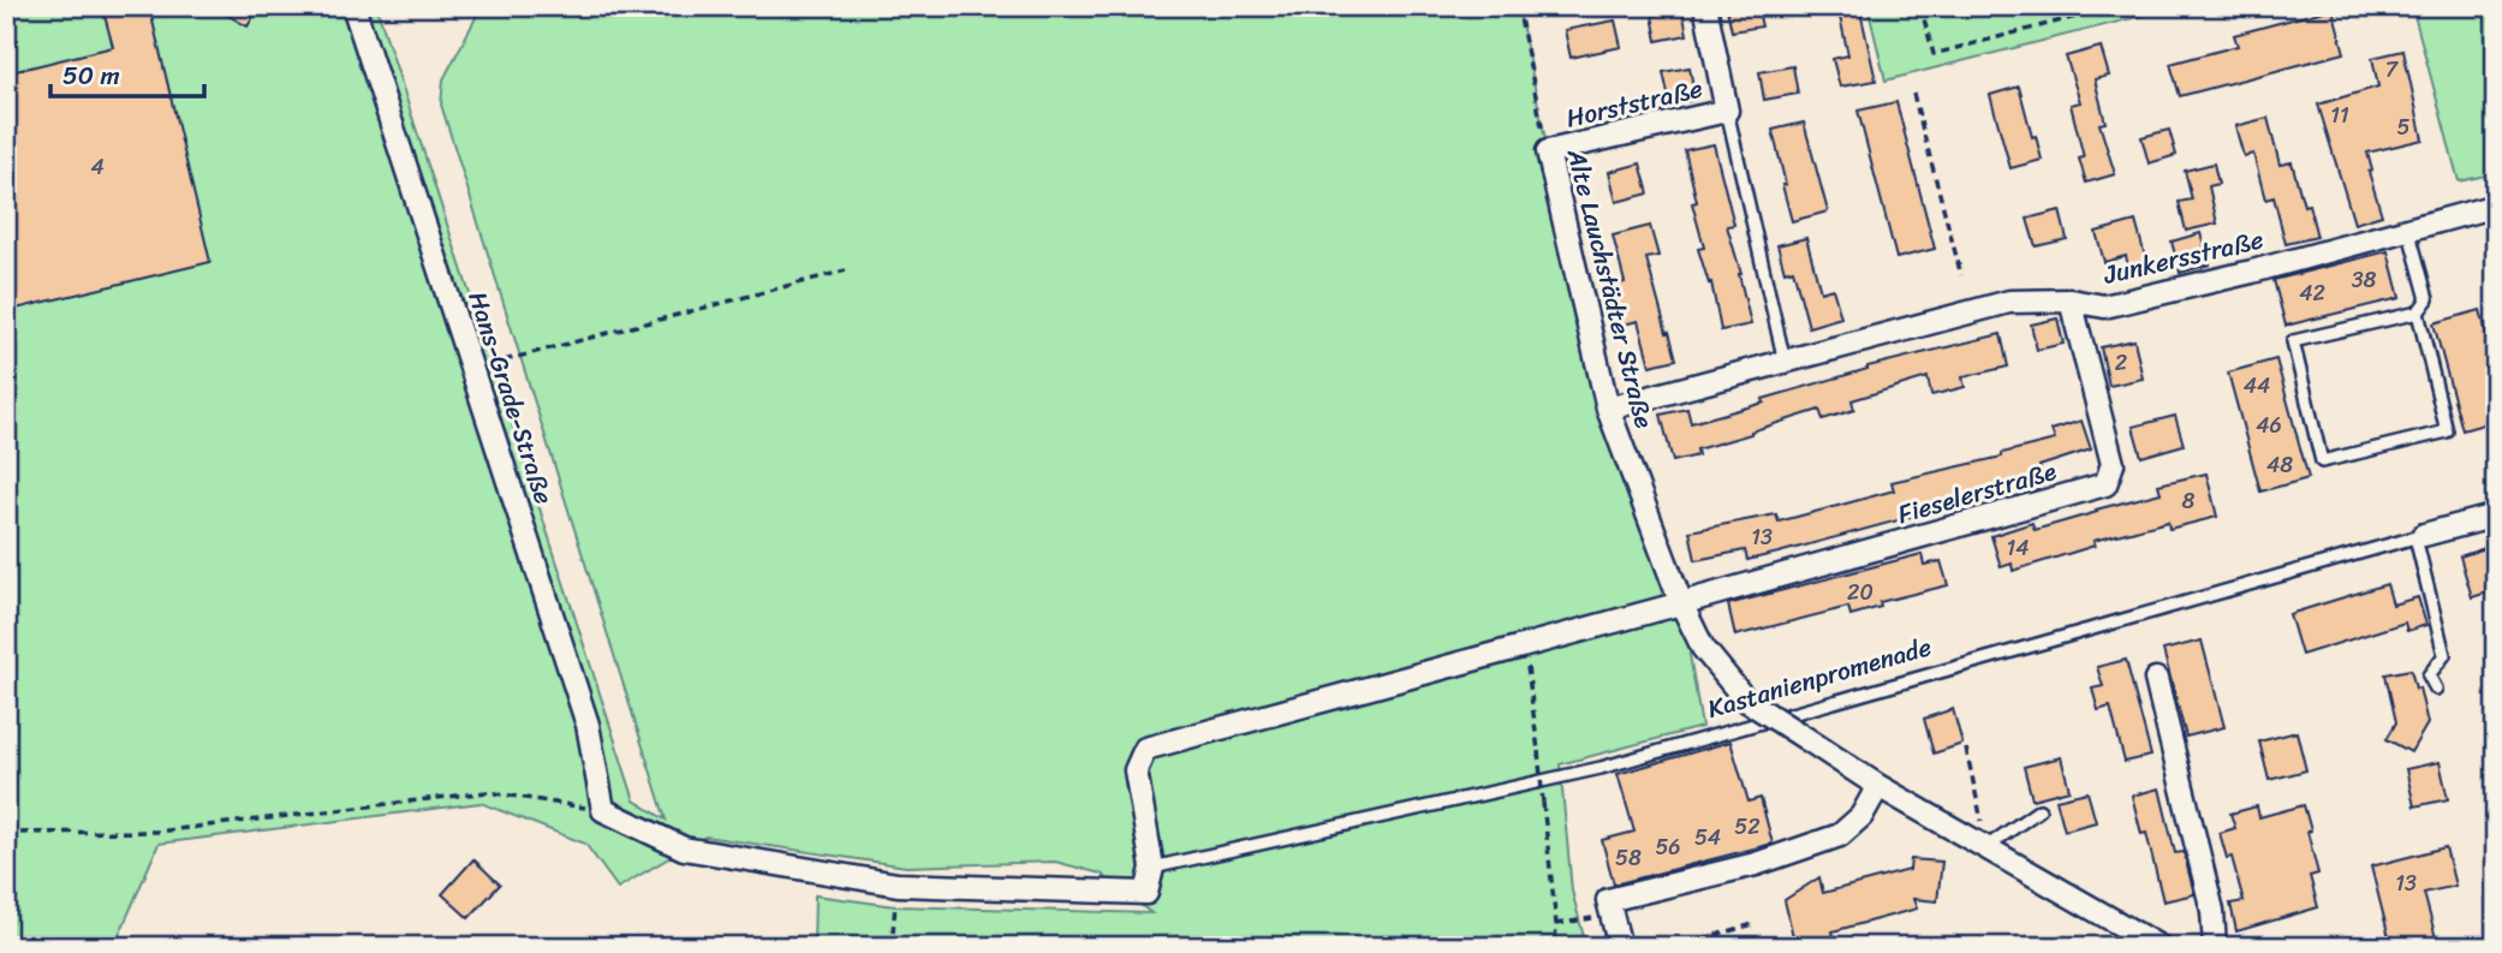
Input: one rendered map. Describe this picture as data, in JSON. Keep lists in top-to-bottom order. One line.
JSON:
{"streets":{"street":["Horststraße","Junkersstraße","Alte Lauchstädter Straße","Hans-Grade-Straße","Fieselerstraße","Kastanienpromenade"]},"crossings":[["Horststraße","Alte Lauchstädter Straße"],["Junkersstraße","Alte Lauchstädter Straße"],["Junkersstraße","Fieselerstraße"],["Alte Lauchstädter Straße","Fieselerstraße"]],"house_numbers":["7","11","5","4","38","42","2","44","46","48","8","13","14","20","52","54","56","58","13"],"scale_bar":"50 m"}
